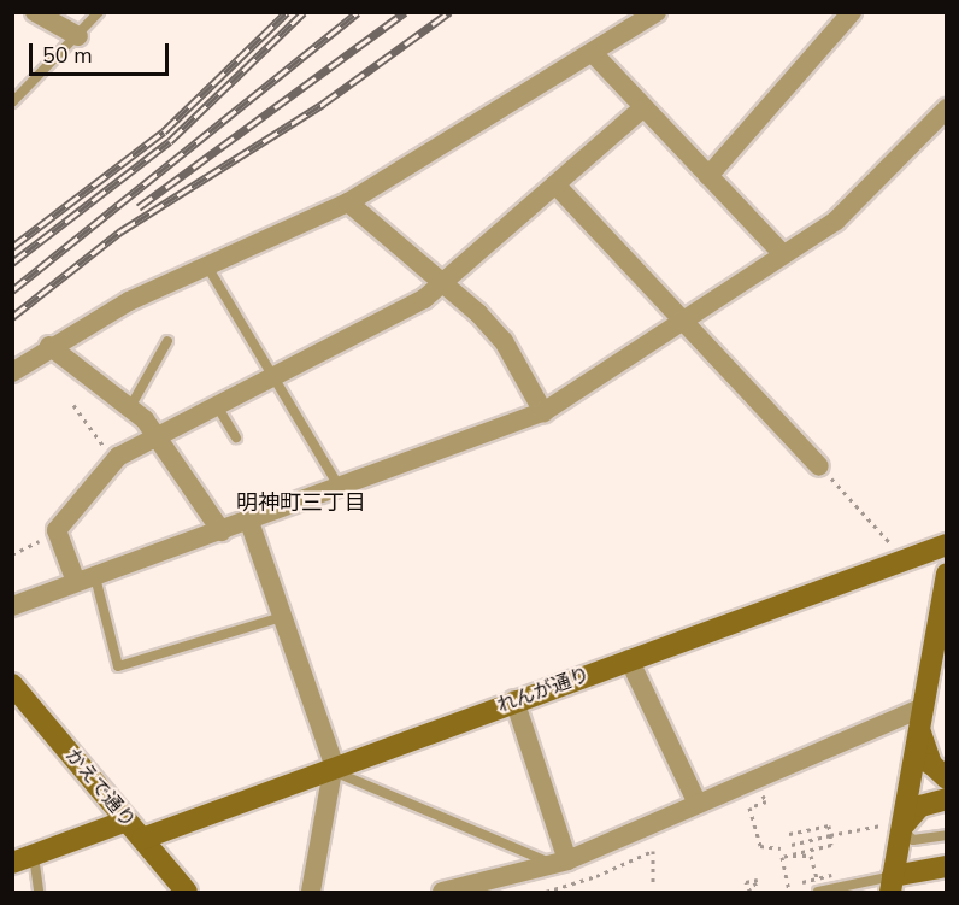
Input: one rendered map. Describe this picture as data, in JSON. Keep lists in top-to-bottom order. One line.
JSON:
{"streets":{"street":["れんが通り","かえで通り"]},"crossings":[["れんが通り","かえで通り"]],"districts":["明神町三丁目"],"scale_bar":"50 m"}
